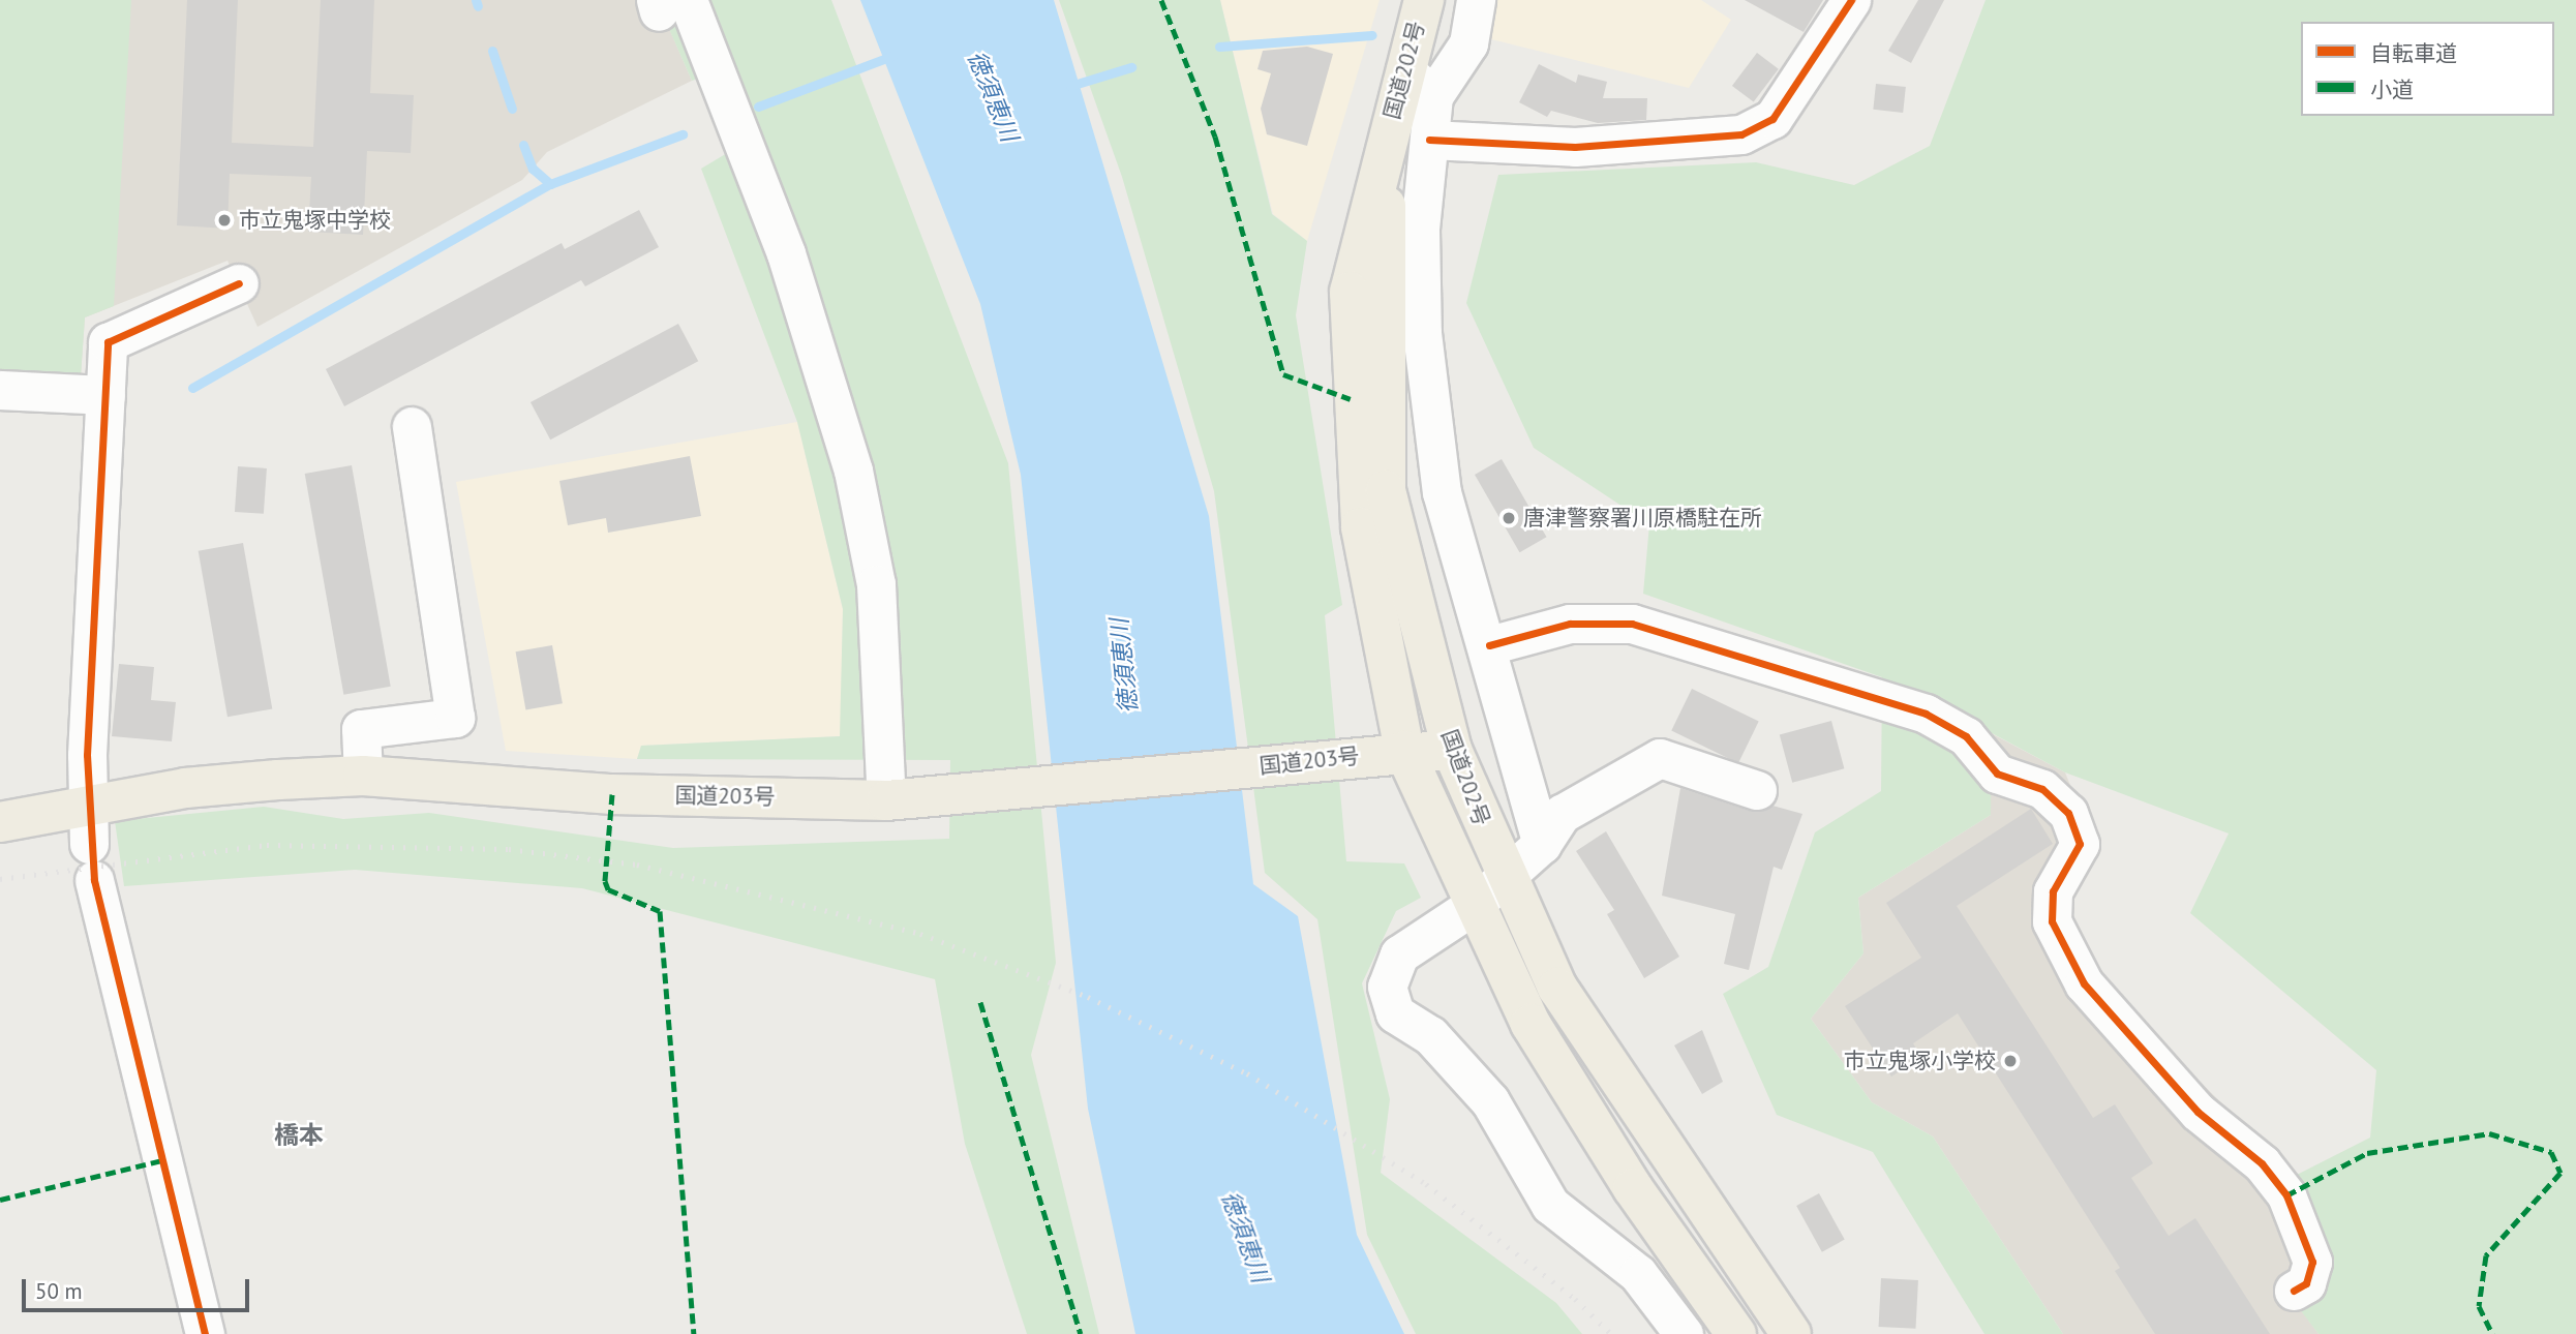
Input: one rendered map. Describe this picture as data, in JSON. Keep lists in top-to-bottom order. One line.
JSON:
{"streets":{"highway":["国道202号","国道203号"]},"crossings":[["国道202号","国道203号"]],"districts":["橋本"],"water":["徳須恵川"],"places":["市立鬼塚中学校","唐津警察署川原橋駐在所","市立鬼塚小学校"],"legend":["自転車道","小道"],"scale_bar":"50 m"}
